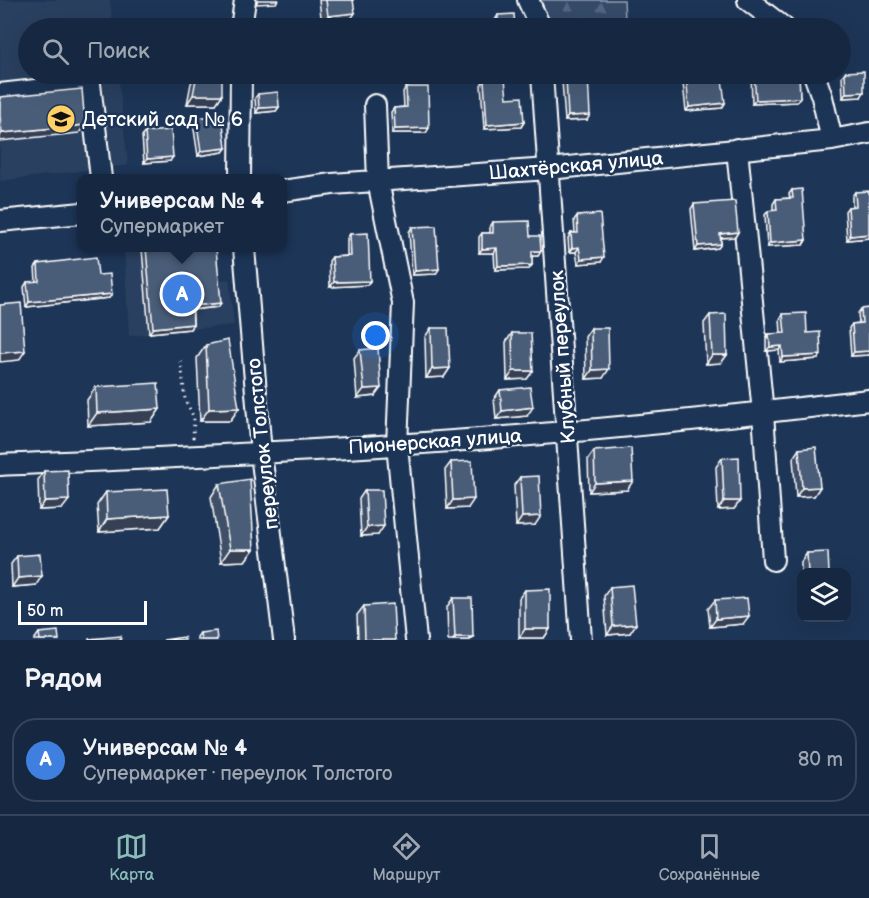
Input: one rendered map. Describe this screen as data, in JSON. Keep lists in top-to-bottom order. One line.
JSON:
{"streets":{"street":["Шахтёрская улица","Клубный переулок","Пионерская улица","переулок Толстого"]},"crossings":[["Шахтёрская улица","Клубный переулок"],["Клубный переулок","Пионерская улица"],["Пионерская улица","переулок Толстого"]],"places":{"school or university":["Детский сад № 6"]},"scale_bar":"50 m","page":{"search":"Поиск","popup":["Универсам № 4","Супермаркет"],"pins":"A","scale":"50 m","heading":"Рядом","list":[{"mark":"A","name":"Универсам № 4","note":"Супермаркет · переулок Толстого","value":"80 m"}],"nav":["Карта","Маршрут","Сохранённые"]}}
